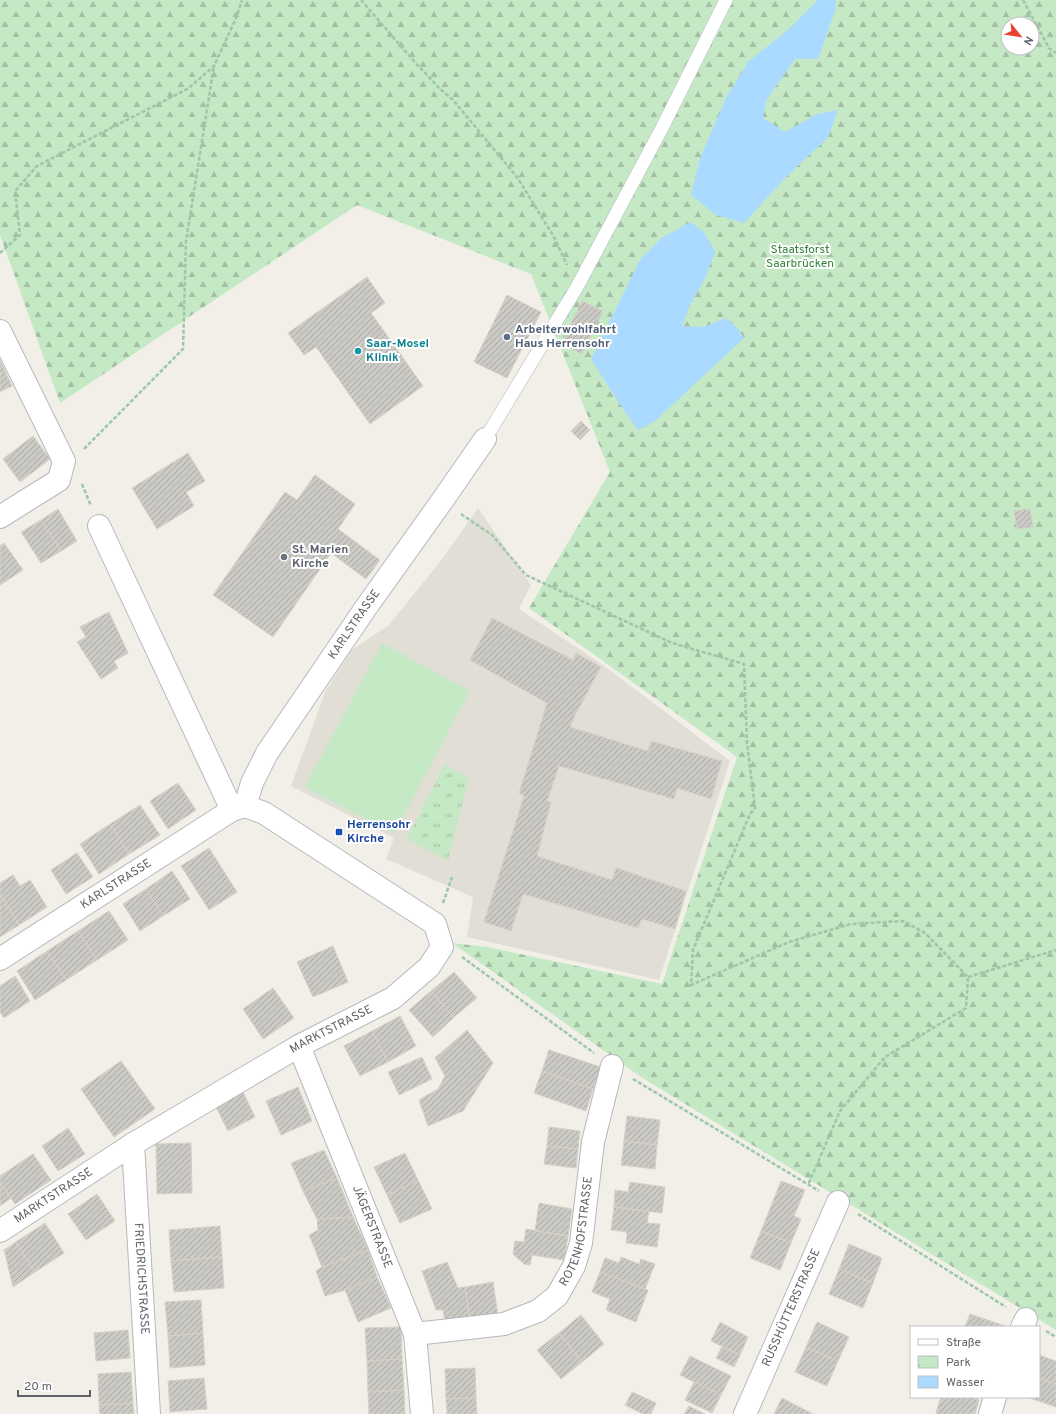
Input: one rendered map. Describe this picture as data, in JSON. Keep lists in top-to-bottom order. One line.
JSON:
{"streets":{"street":["KARLSTRASSE","MARKTSTRASSE","JÄGERSTRASSE","ROTENHOFSTRASSE","FRIEDRICHSTRASSE","RUSSHÜTTERSTRASSE"]},"crossings":[["KARLSTRASSE","MARKTSTRASSE"],["MARKTSTRASSE","JÄGERSTRASSE"],["MARKTSTRASSE","FRIEDRICHSTRASSE"],["JÄGERSTRASSE","ROTENHOFSTRASSE"]],"parks":["Staatsforst Saarbrücken"],"places":{"other":["Arbeiterwohlfahrt Haus Herrensohr","Saar-Mosel Klinik","St. Marien Kirche"],"transit":["Herrensohr Kirche"]},"legend":["Straße","Park","Wasser"],"scale_bar":"20 m","north":"bottom right"}
